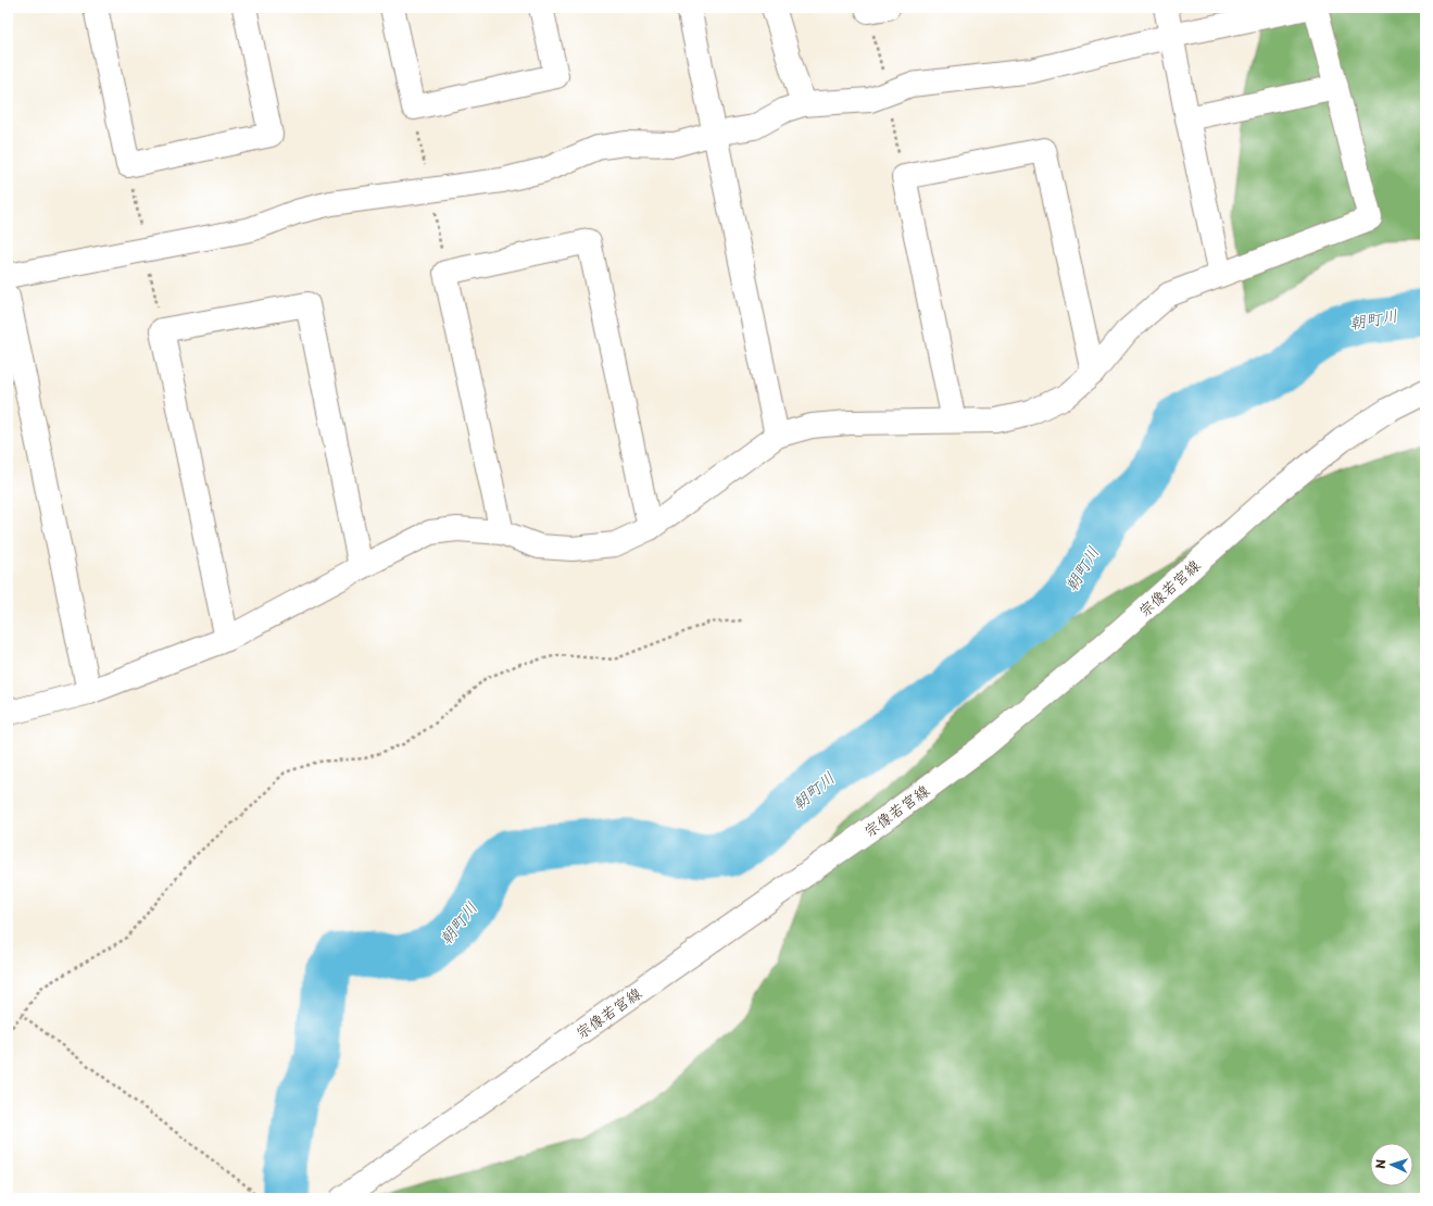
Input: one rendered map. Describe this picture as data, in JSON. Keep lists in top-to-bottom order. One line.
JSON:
{"streets":{"street":["宗像若宮線"]},"water":["朝町川"],"north":"left"}
